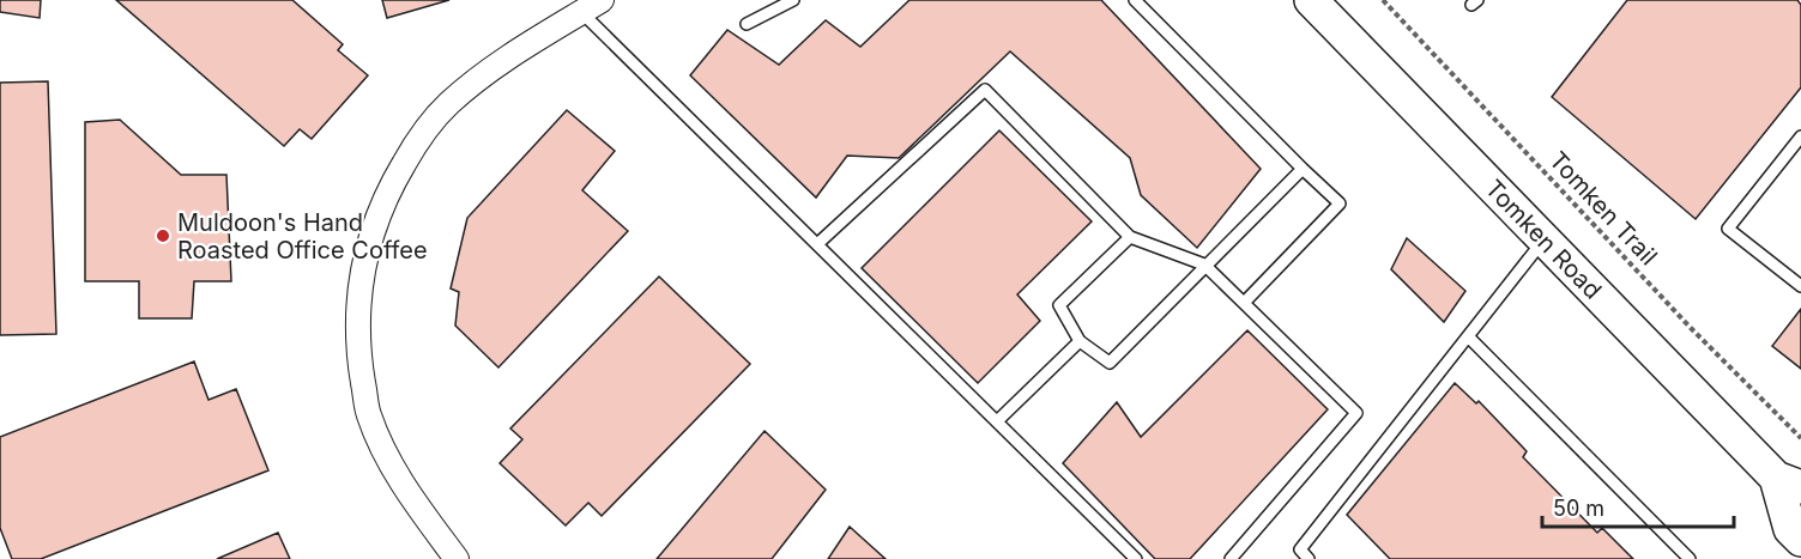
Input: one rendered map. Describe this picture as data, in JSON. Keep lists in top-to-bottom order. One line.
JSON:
{"streets":{"main road":["Tomken Road"],"path":["Tomken Trail"]},"places":["Muldoon's Hand Roasted Office Coffee"],"scale_bar":"50 m"}
